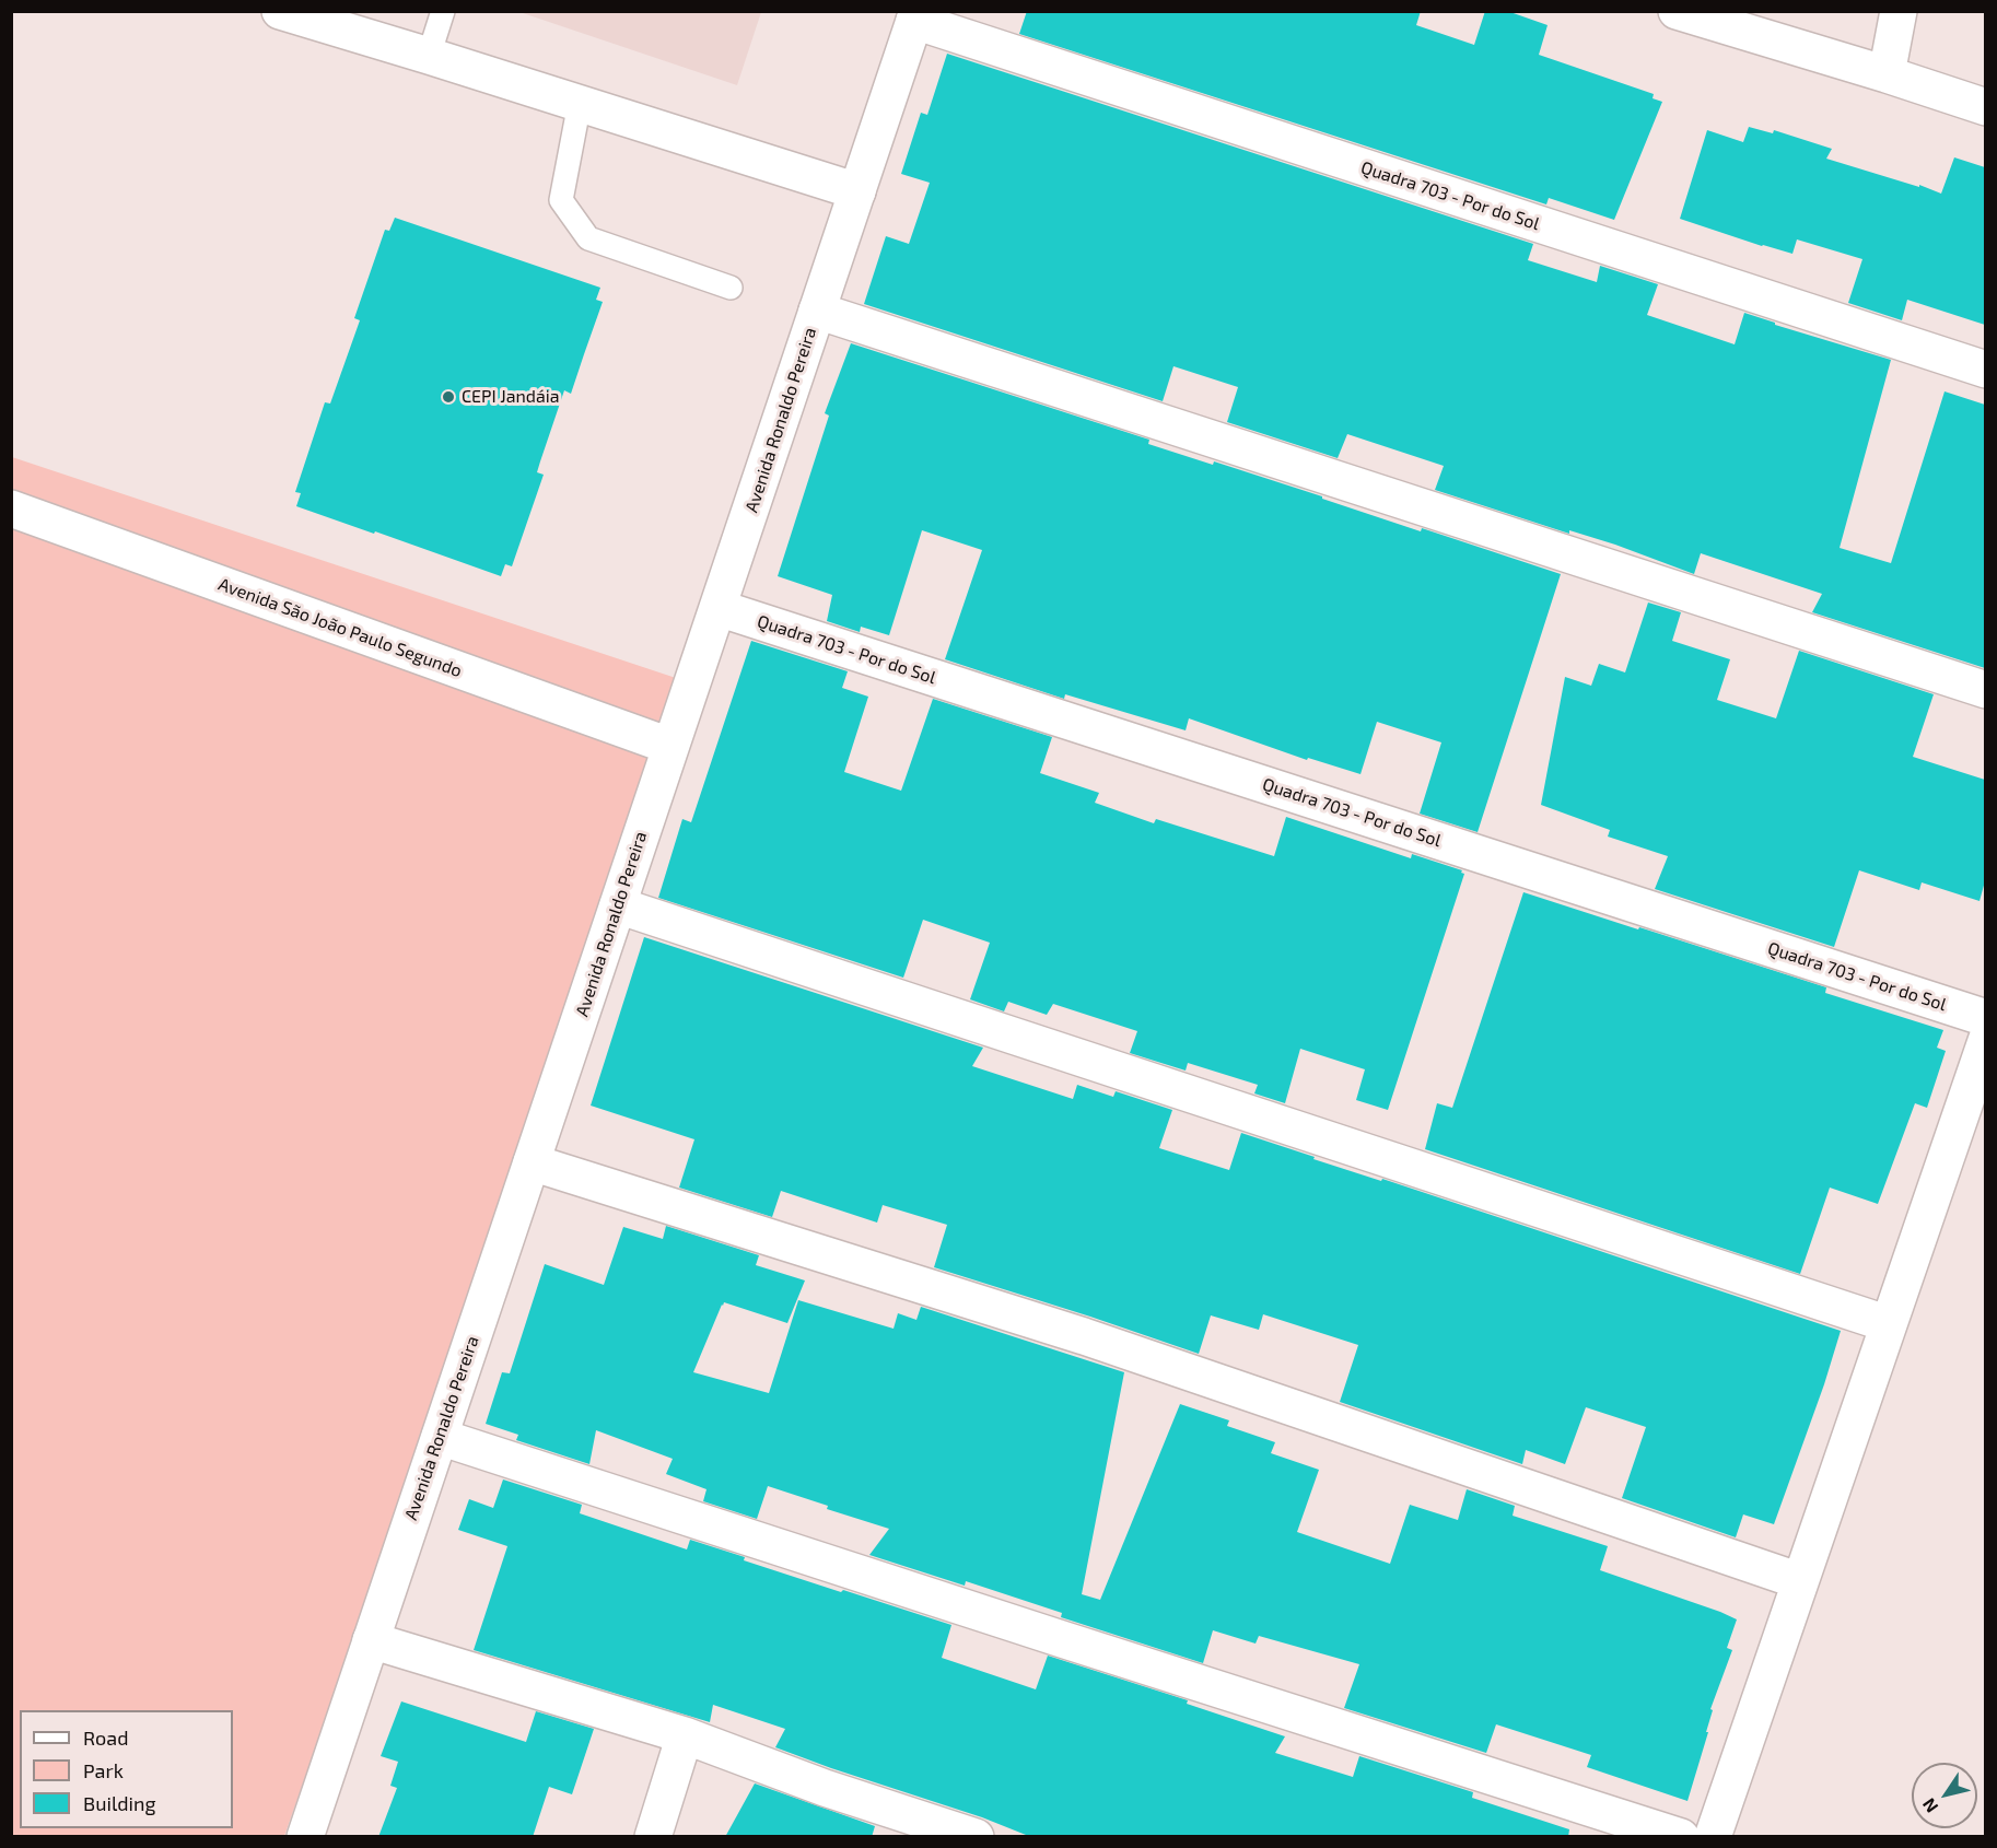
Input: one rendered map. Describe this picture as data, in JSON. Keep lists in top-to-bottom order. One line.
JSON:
{"streets":{"street":["Quadra 703 - Por do Sol","Avenida Ronaldo Pereira","Avenida São João Paulo Segundo"]},"crossings":[["Quadra 703 - Por do Sol","Avenida Ronaldo Pereira"],["Avenida Ronaldo Pereira","Avenida São João Paulo Segundo"]],"places":["CEPI Jandáia"],"legend":["Road","Park","Building"],"north":"bottom left"}
